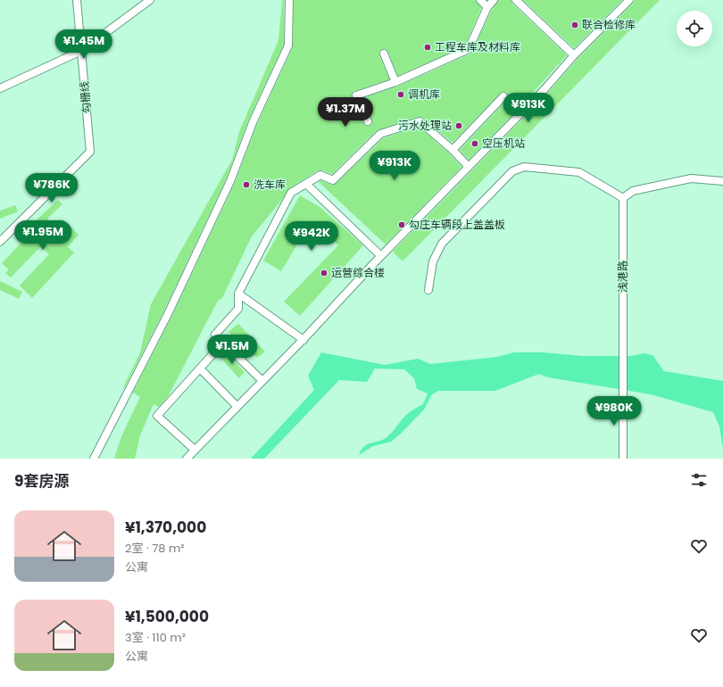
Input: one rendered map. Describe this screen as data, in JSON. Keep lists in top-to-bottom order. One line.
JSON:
{"streets":{"street":["勾栅线","浅港路"]},"places":["联合检修库","工程车库及材料库","调机库","污水处理站","空压机站","洗车库","勾庄车辆段上盖盖板","运营综合楼"],"page":{"price":["¥1.45M","¥913K","¥1.37M","¥913K","¥786K","¥1.95M","¥942K","¥1.5M","¥980K"],"heading":"9套房源","list":[{"name":"¥1,370,000","note":"2室 · 78 m² · 公寓"},{"name":"¥1,500,000","note":"3室 · 110 m² · 公寓"}]}}
